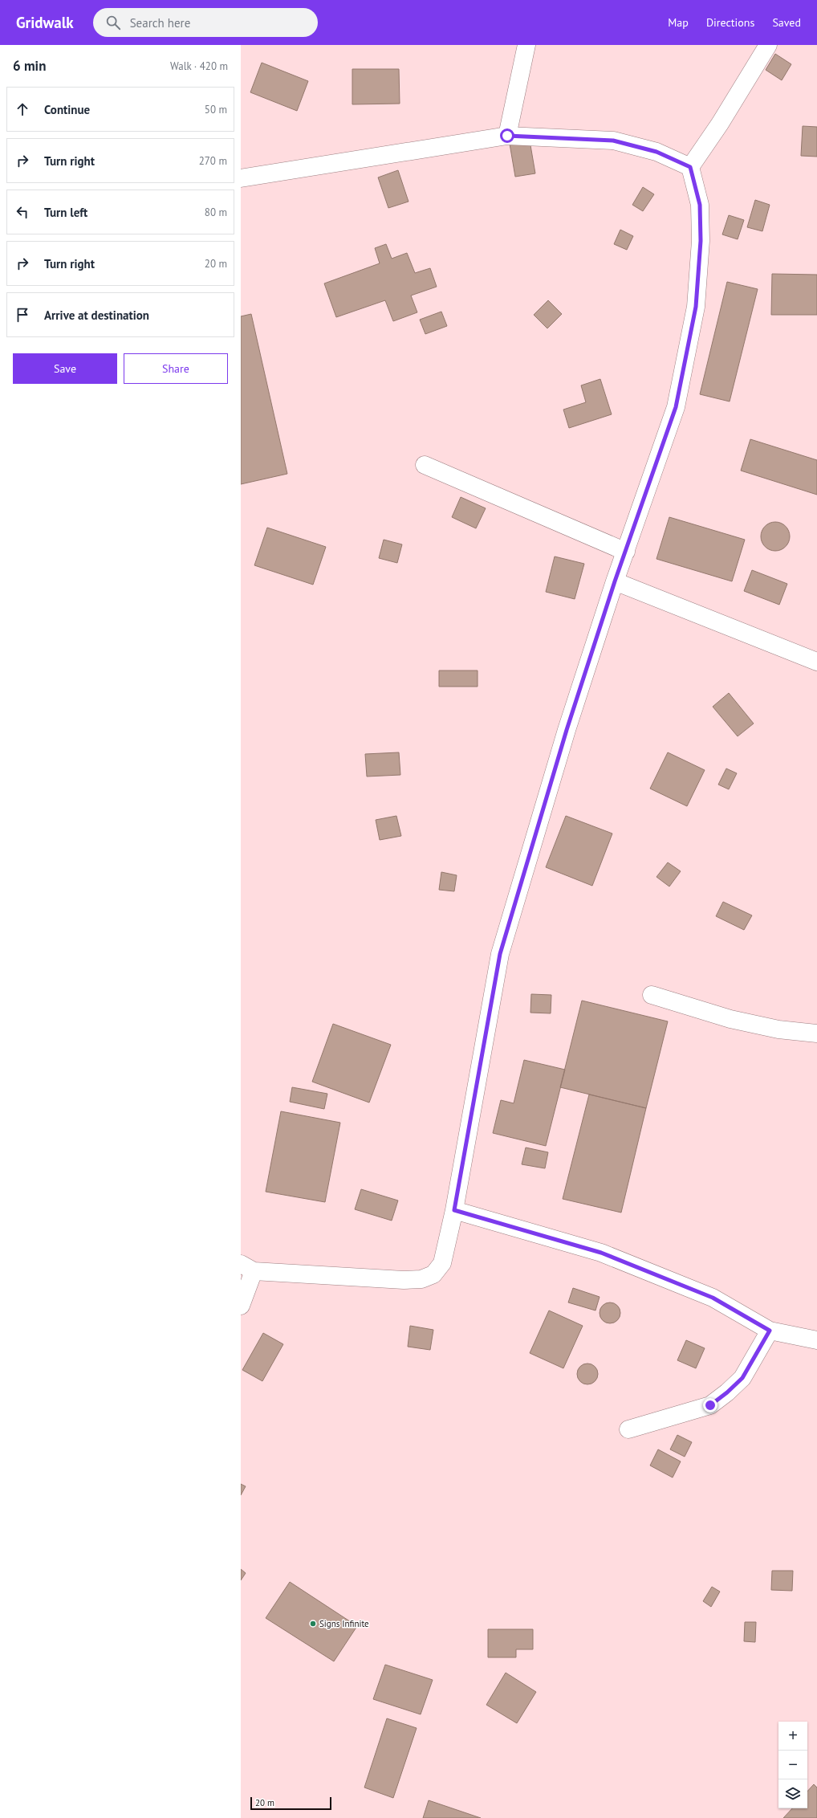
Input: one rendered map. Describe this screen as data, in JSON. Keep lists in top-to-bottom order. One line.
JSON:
{"places":["Signs Infinite"],"scale_bar":"20 m","page":{"header":"Gridwalk","search":"Search here","nav":["Map","Directions","Saved"],"heading":["6 min","Walk · 420 m"],"list":[["Continue","50 m"],["Turn right","270 m"],["Turn left","80 m"],["Turn right","20 m"],"Arrive at destination"],"buttons":["Save","Share"],"map_buttons":["+","−"],"scale":"20 m"}}
